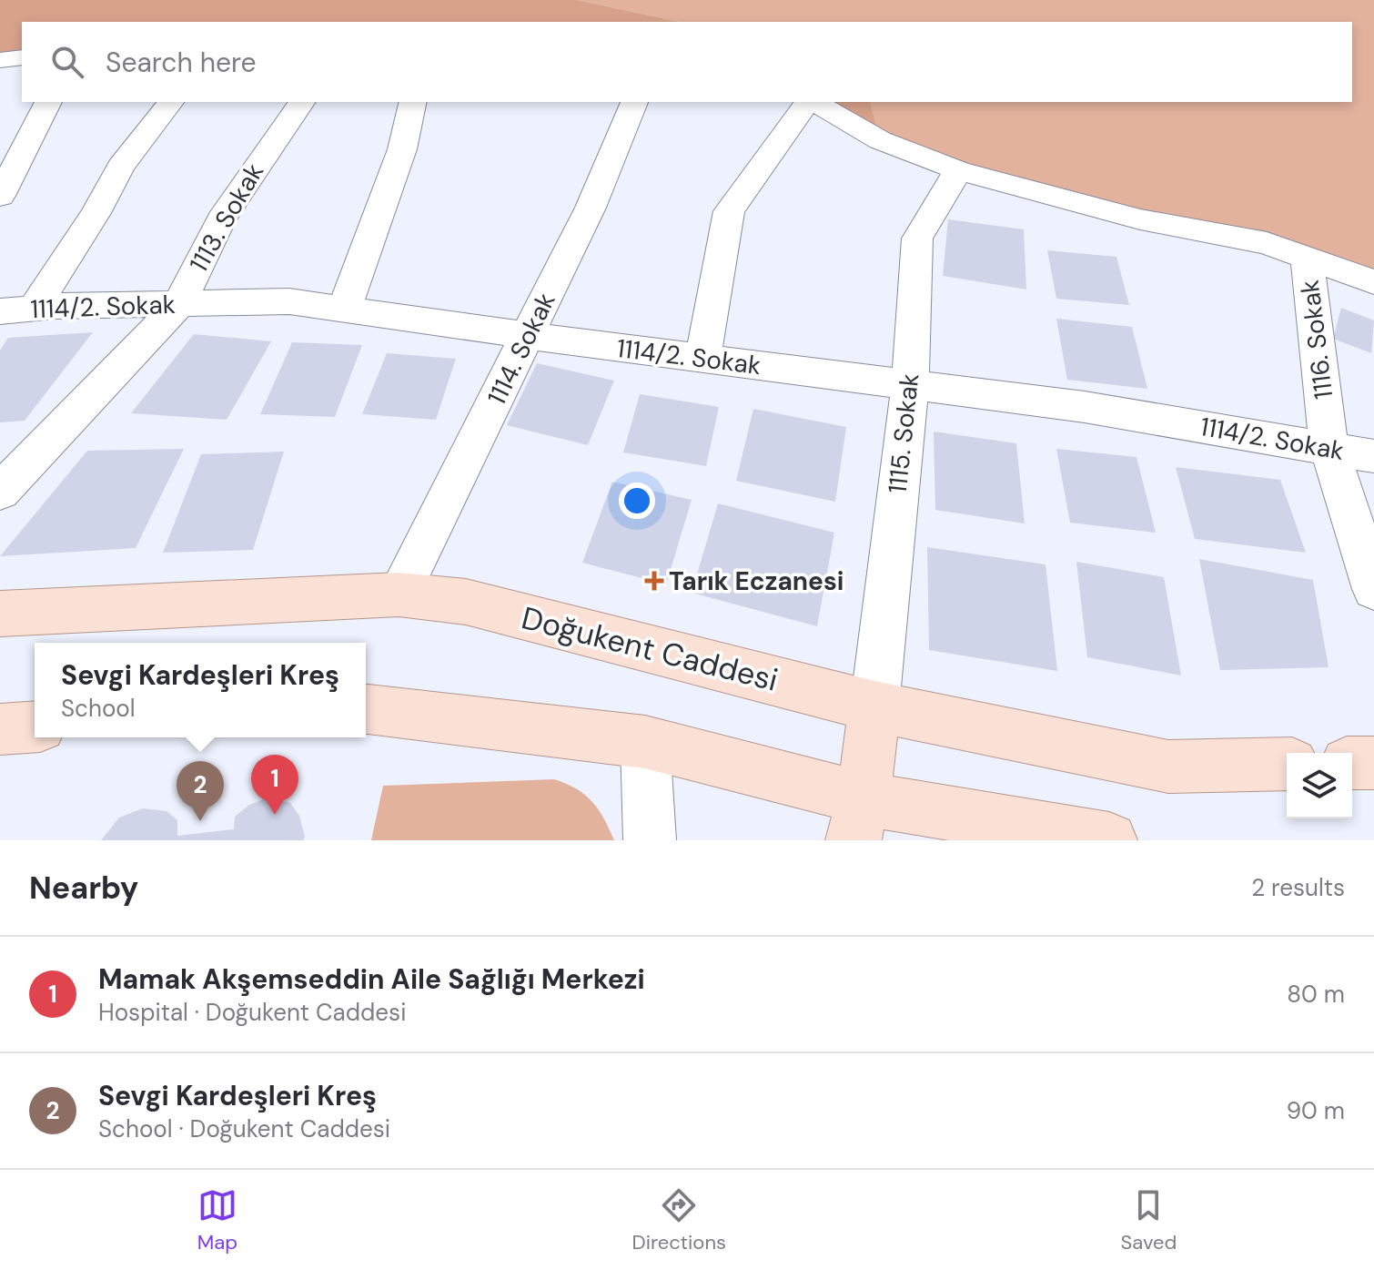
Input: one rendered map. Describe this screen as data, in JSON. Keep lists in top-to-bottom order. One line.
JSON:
{"streets":{"main road":["Doğukent Caddesi"],"street":["1113. Sokak","1114/2. Sokak","1116. Sokak","1114. Sokak","1115. Sokak"]},"crossings":[["1113. Sokak","1114/2. Sokak"],["1114/2. Sokak","1116. Sokak"],["1114/2. Sokak","1114. Sokak"],["1114/2. Sokak","1115. Sokak"],["1114. Sokak","Doğukent Caddesi"],["1115. Sokak","Doğukent Caddesi"]],"places":{"health":["Tarık Eczanesi"]},"page":{"search":"Search here","popup":["Sevgi Kardeşleri Kreş","School"],"pins":["1","2"],"heading":["Nearby","2 results"],"list":[{"mark":"1","name":"Mamak Akşemseddin Aile Sağlığı Merkezi","note":"Hospital · Doğukent Caddesi","value":"80 m"},{"mark":"2","name":"Sevgi Kardeşleri Kreş","note":"School · Doğukent Caddesi","value":"90 m"}],"nav":["Map","Directions","Saved"]}}
